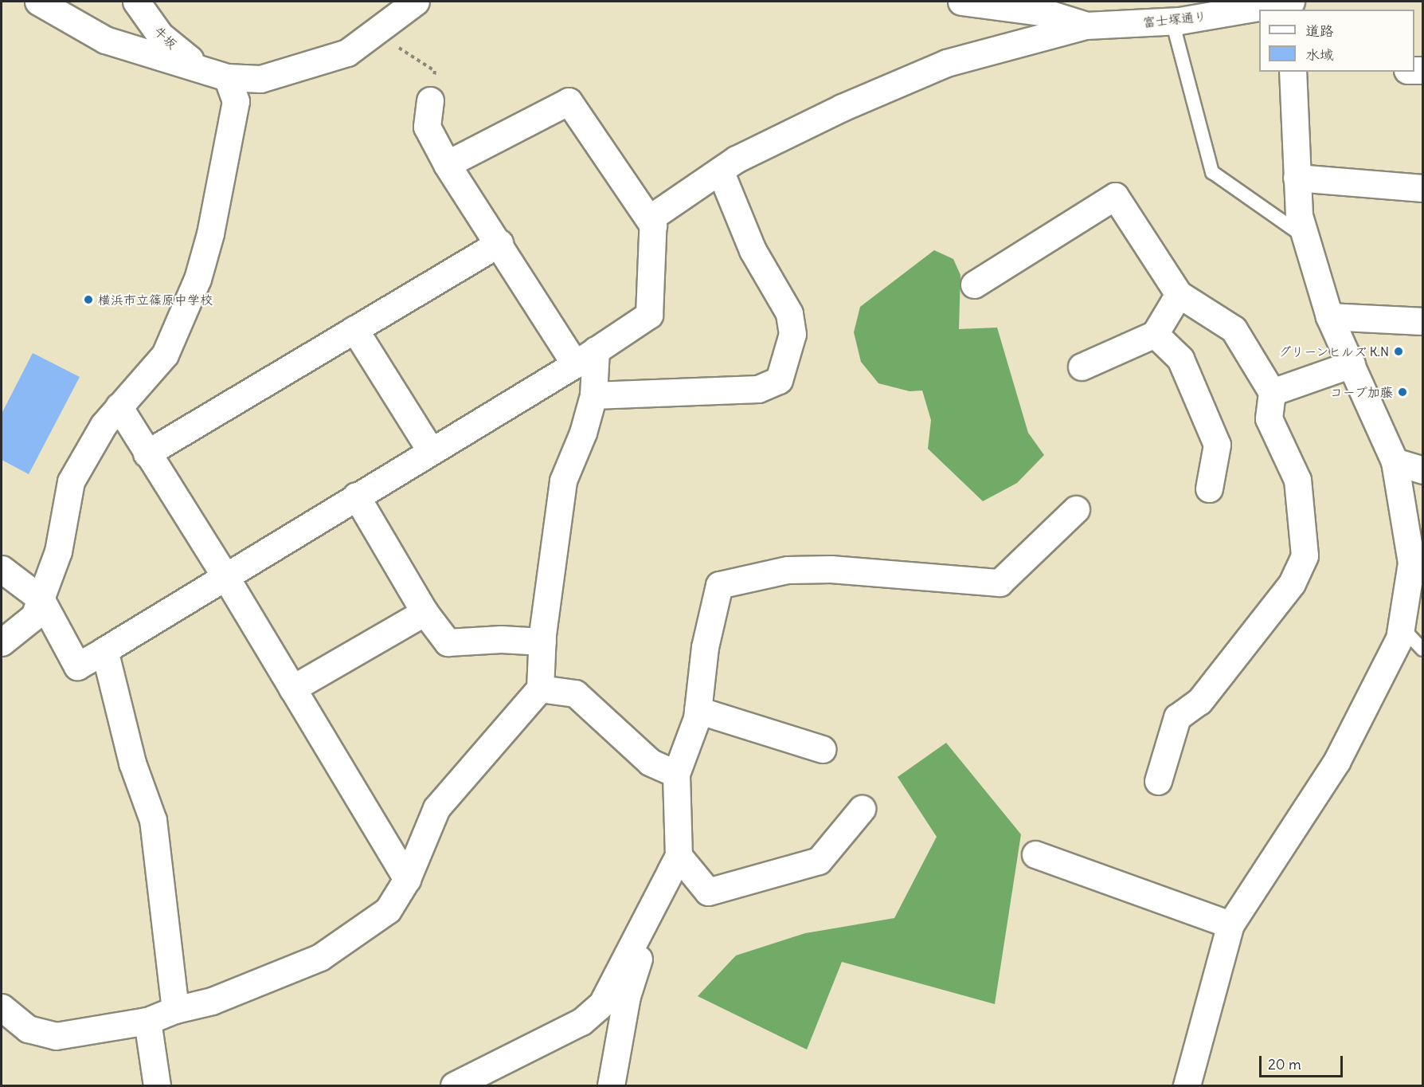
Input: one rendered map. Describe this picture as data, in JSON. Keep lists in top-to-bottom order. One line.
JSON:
{"streets":{"street":["富士塚通り","牛坂"]},"places":["横浜市立篠原中学校","グリーンヒルズ K.N","コープ加藤"],"legend":["道路","水域"],"scale_bar":"20 m"}
